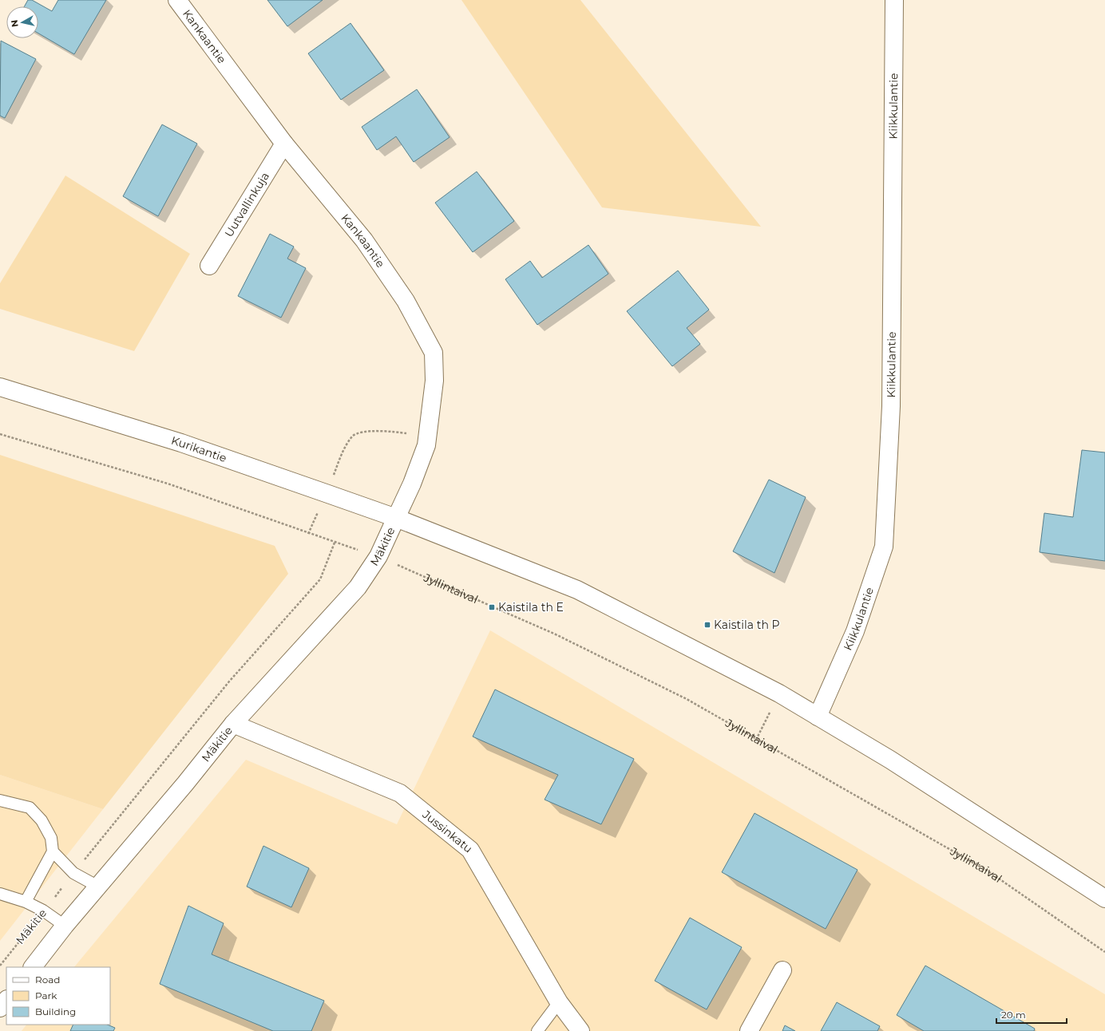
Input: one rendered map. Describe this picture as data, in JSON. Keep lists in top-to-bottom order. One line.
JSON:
{"streets":{"street":["Kankaantie","Kiikkulantie","Uutvallinkuja","Kurikantie","Mäkitie","Jussinkatu"],"path":["Jyllintaival"]},"crossings":[["Kankaantie","Uutvallinkuja"],["Kankaantie","Kurikantie"],["Kankaantie","Mäkitie"],["Kurikantie","Mäkitie"],["Mäkitie","Jyllintaival"],["Mäkitie","Jussinkatu"]],"places":{"transit":["Kaistila th E","Kaistila th P"]},"legend":["Road","Park","Building"],"scale_bar":"20 m","north":"left"}
